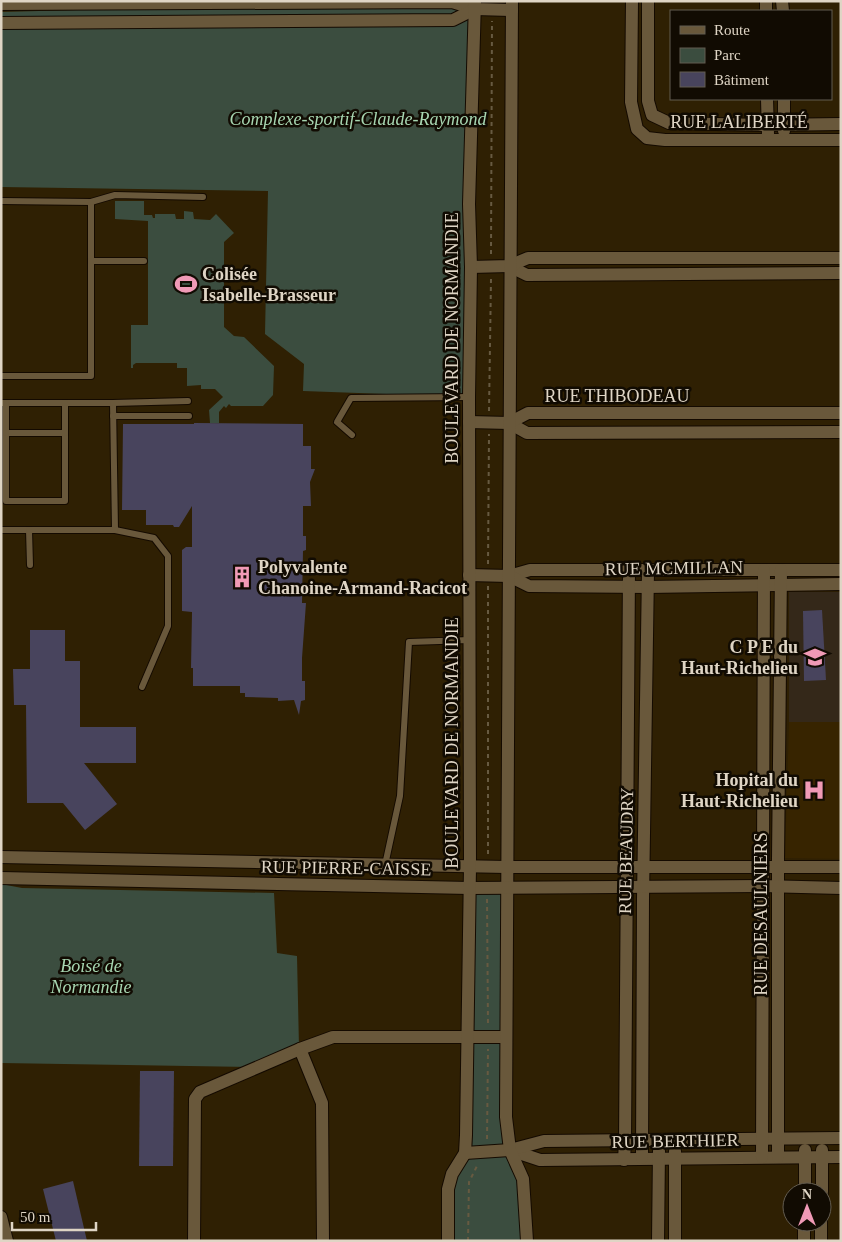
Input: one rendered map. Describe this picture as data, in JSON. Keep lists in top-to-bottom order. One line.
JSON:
{"streets":{"street":["RUE LALIBERTÉ","BOULEVARD DE NORMANDIE","RUE THIBODEAU","RUE MCMILLAN","RUE BEAUDRY","RUE PIERRE-CAISSE","RUE DESAULNIERS","RUE BERTHIER"]},"crossings":[["BOULEVARD DE NORMANDIE","RUE THIBODEAU"],["BOULEVARD DE NORMANDIE","RUE MCMILLAN"],["BOULEVARD DE NORMANDIE","RUE PIERRE-CAISSE"],["BOULEVARD DE NORMANDIE","RUE BERTHIER"],["RUE MCMILLAN","RUE BEAUDRY"],["RUE MCMILLAN","RUE DESAULNIERS"],["RUE BEAUDRY","RUE PIERRE-CAISSE"],["RUE BEAUDRY","RUE BERTHIER"],["RUE PIERRE-CAISSE","RUE DESAULNIERS"],["RUE DESAULNIERS","RUE BERTHIER"]],"parks":["Complexe-sportif-Claude-Raymond","Boisé de Normandie"],"places":{"sports":["Colisée Isabelle-Brasseur"],"building":["Polyvalente Chanoine-Armand-Racicot"],"school or university":["C P E du Haut-Richelieu"],"hospital":["Hopital du Haut-Richelieu"]},"legend":["Route","Parc","Bâtiment"],"scale_bar":"50 m","north":"top"}
